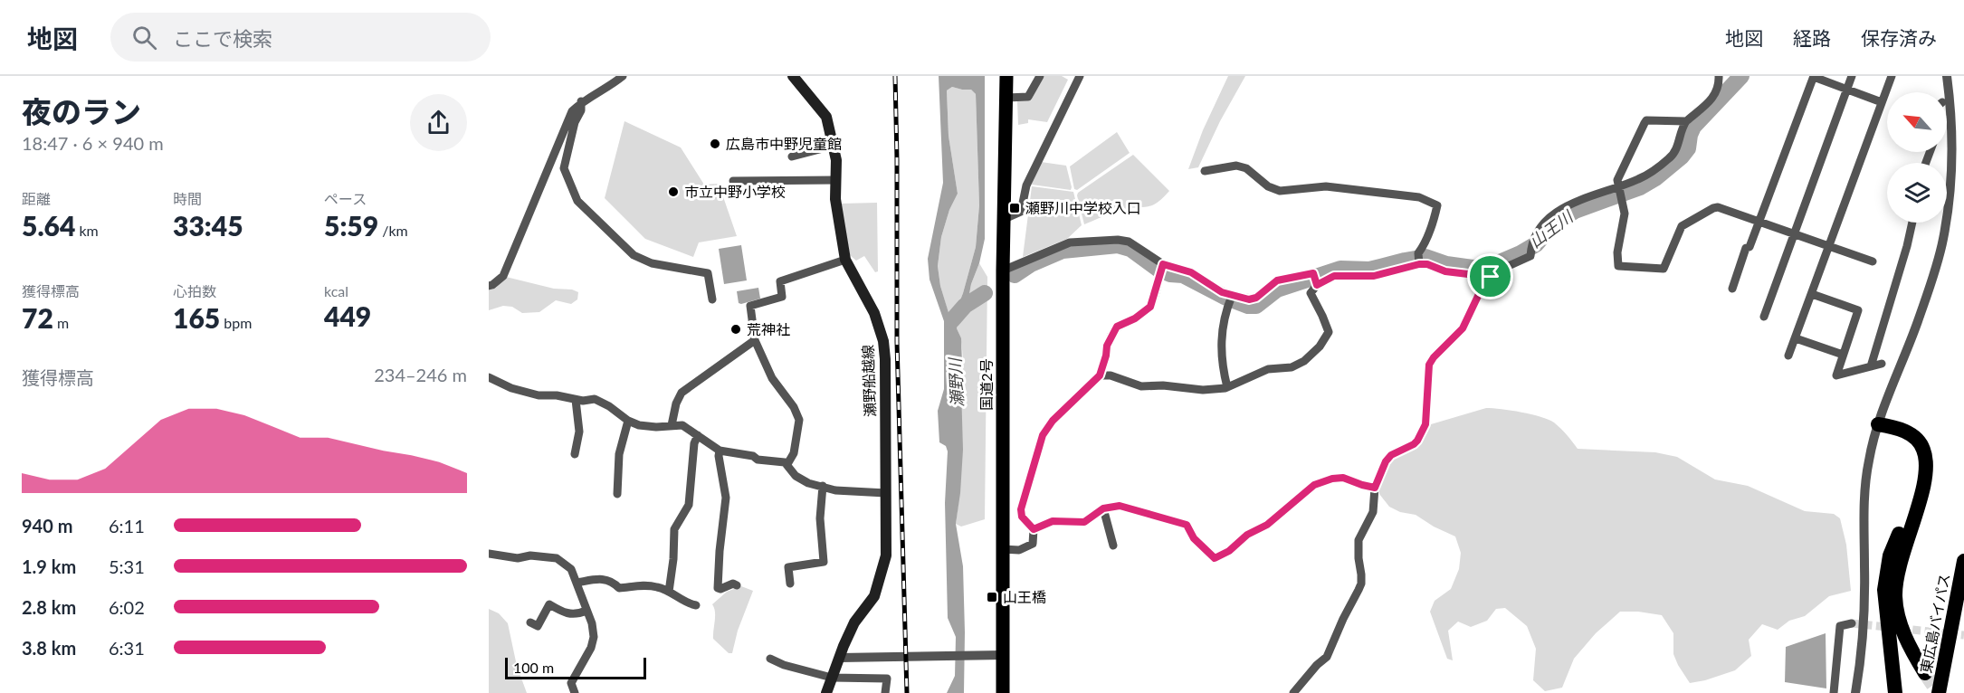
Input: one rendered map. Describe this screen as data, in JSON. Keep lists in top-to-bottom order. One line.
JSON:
{"streets":{"highway":["国道2号","東広島バイパス"],"main road":["瀬野船越線"]},"water":["山王川","瀬野川"],"places":{"other":["広島市中野児童館","市立中野小学校","荒神社"],"transit":["瀬野川中学校入口","山王橋"]},"scale_bar":"100 m","north":"top left","page":{"header":"地図","search":"ここで検索","nav":["地図","経路","保存済み"],"heading":["夜のラン","18:47 · 6 × 940 m"],"stats":[["距離","5.64 km"],["時間","33:45"],["ペース","5:59 /km"],["獲得標高","72 m"],["心拍数","165 bpm"],["kcal","449"]],"chart":["獲得標高","234–246 m"],"list":[{"name":"940 m","note":"6:11"},{"name":"1.9 km","note":"5:31"},{"name":"2.8 km","note":"6:02"},{"name":"3.8 km","note":"6:31"}],"scale":"100 m"}}
